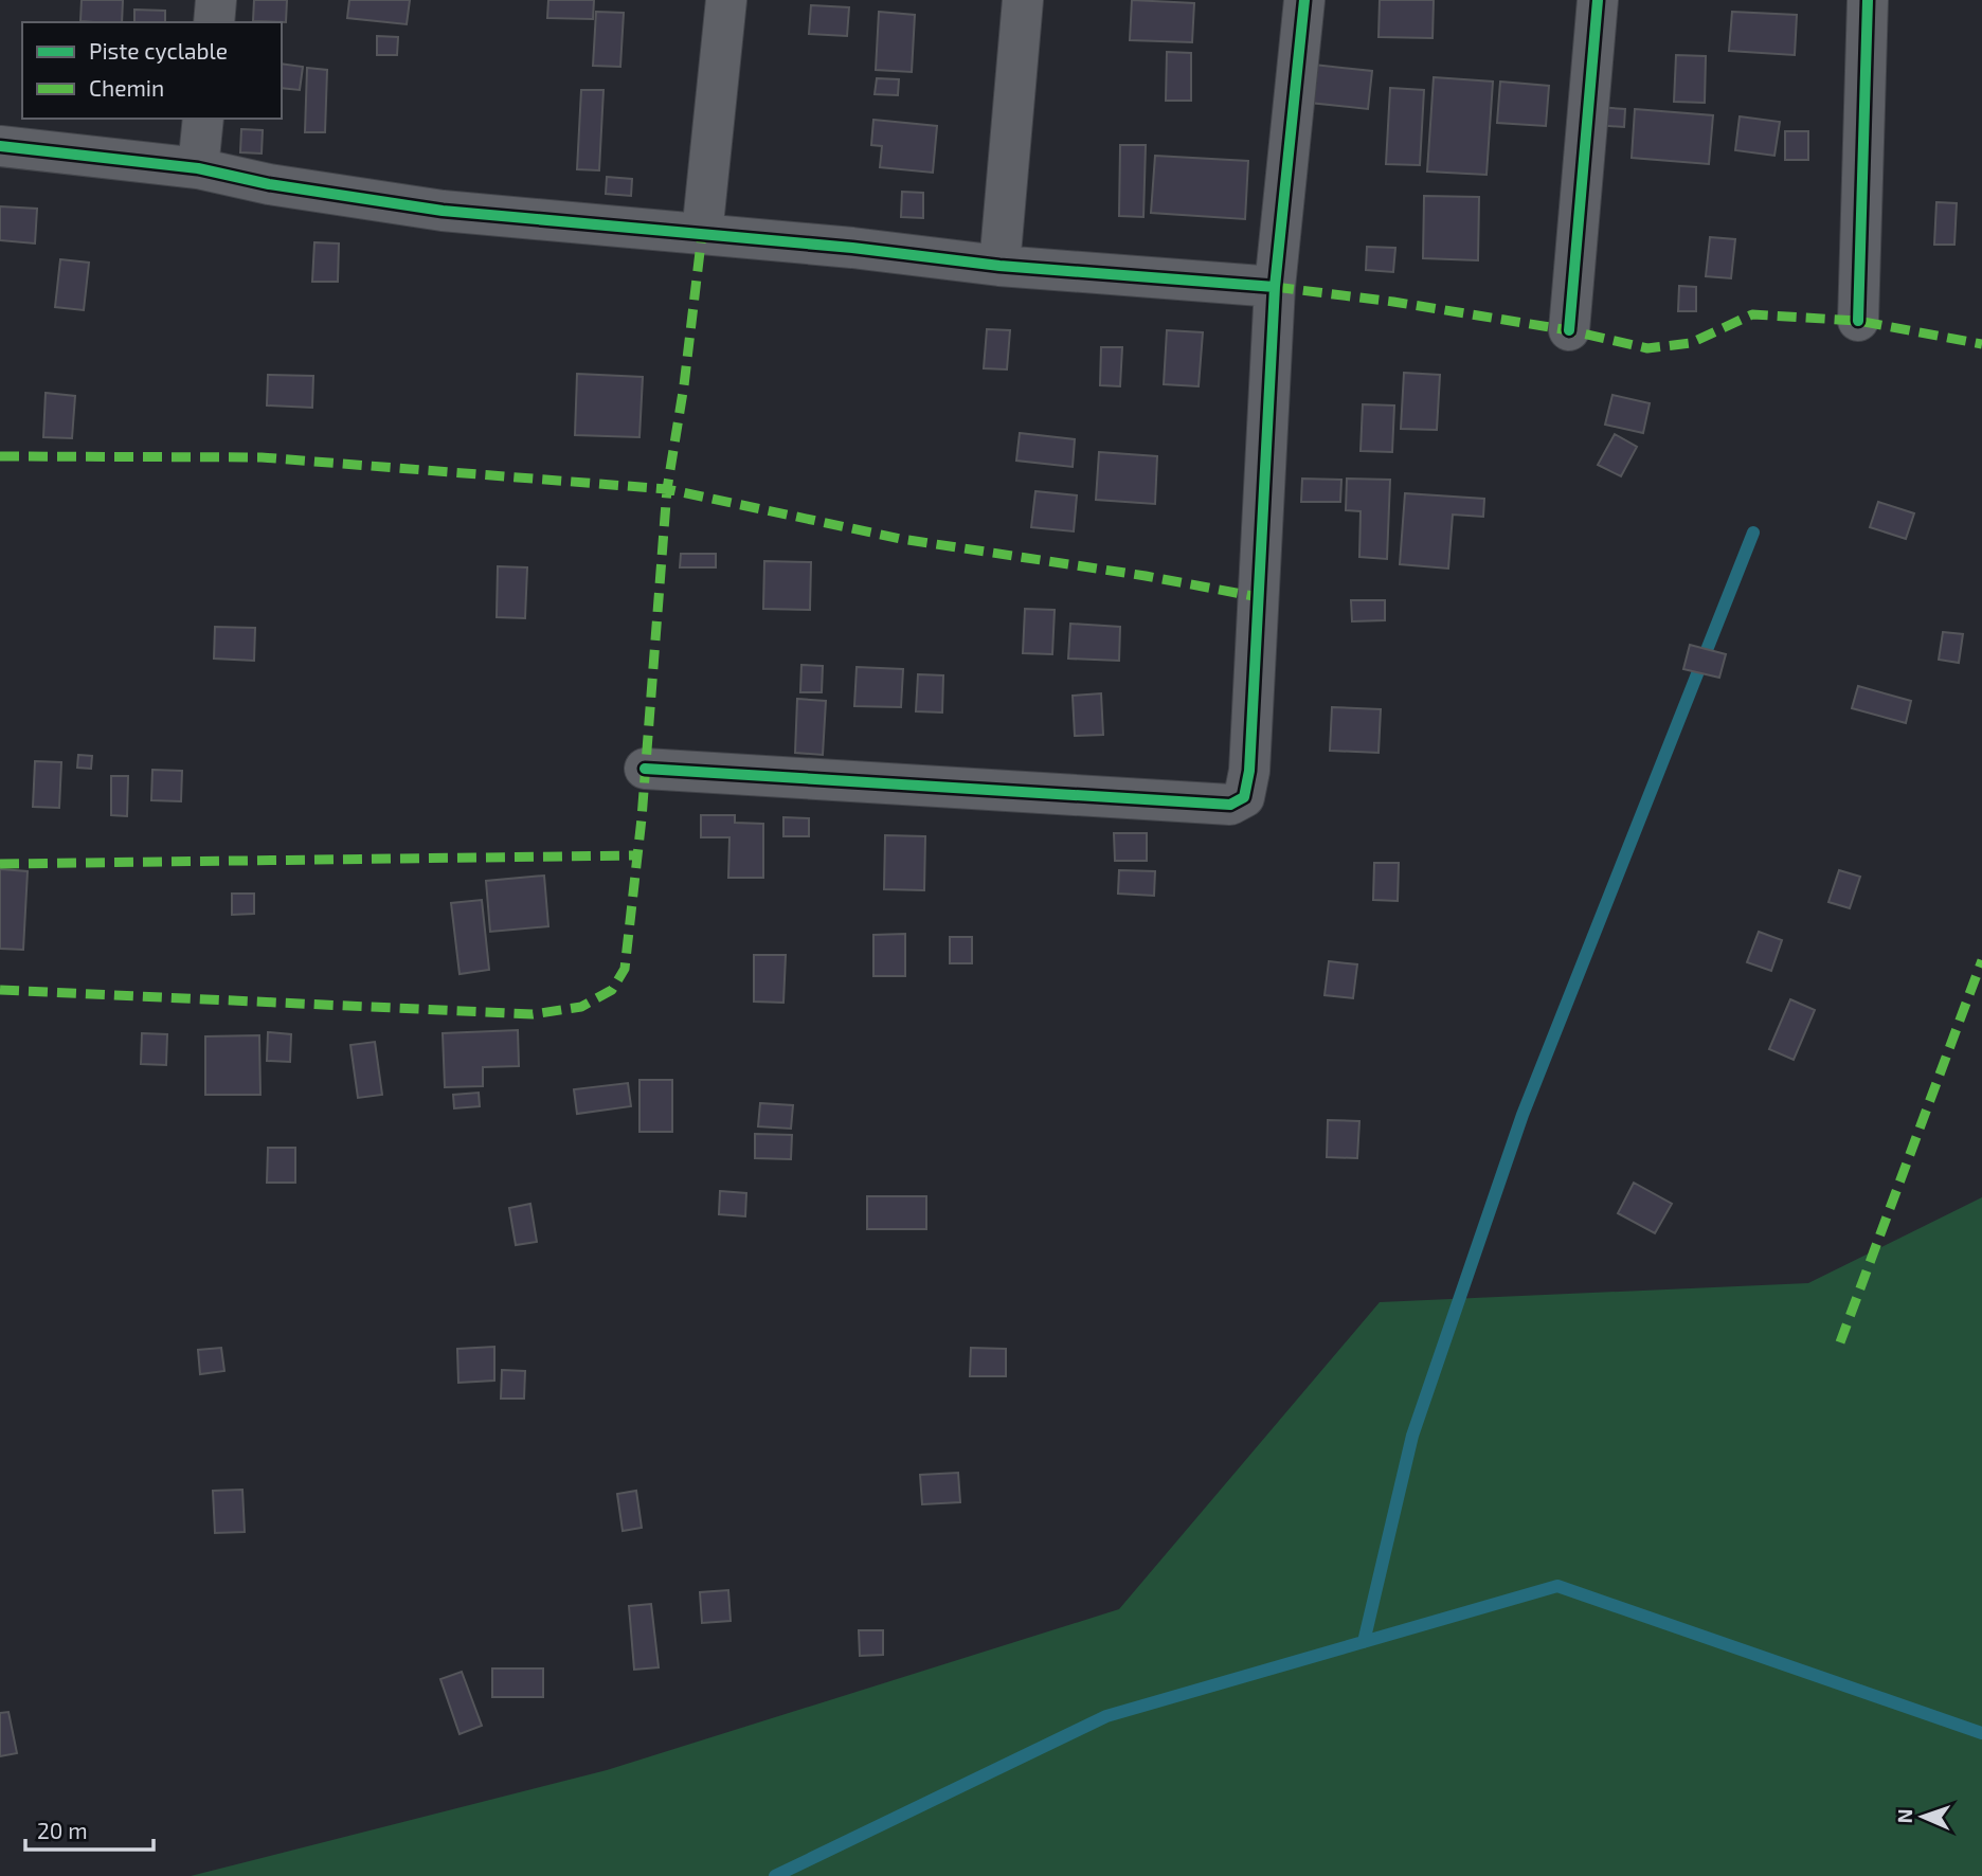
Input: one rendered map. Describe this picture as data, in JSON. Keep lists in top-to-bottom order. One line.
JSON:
{"legend":["Piste cyclable","Chemin"],"scale_bar":"20 m","north":"left"}
